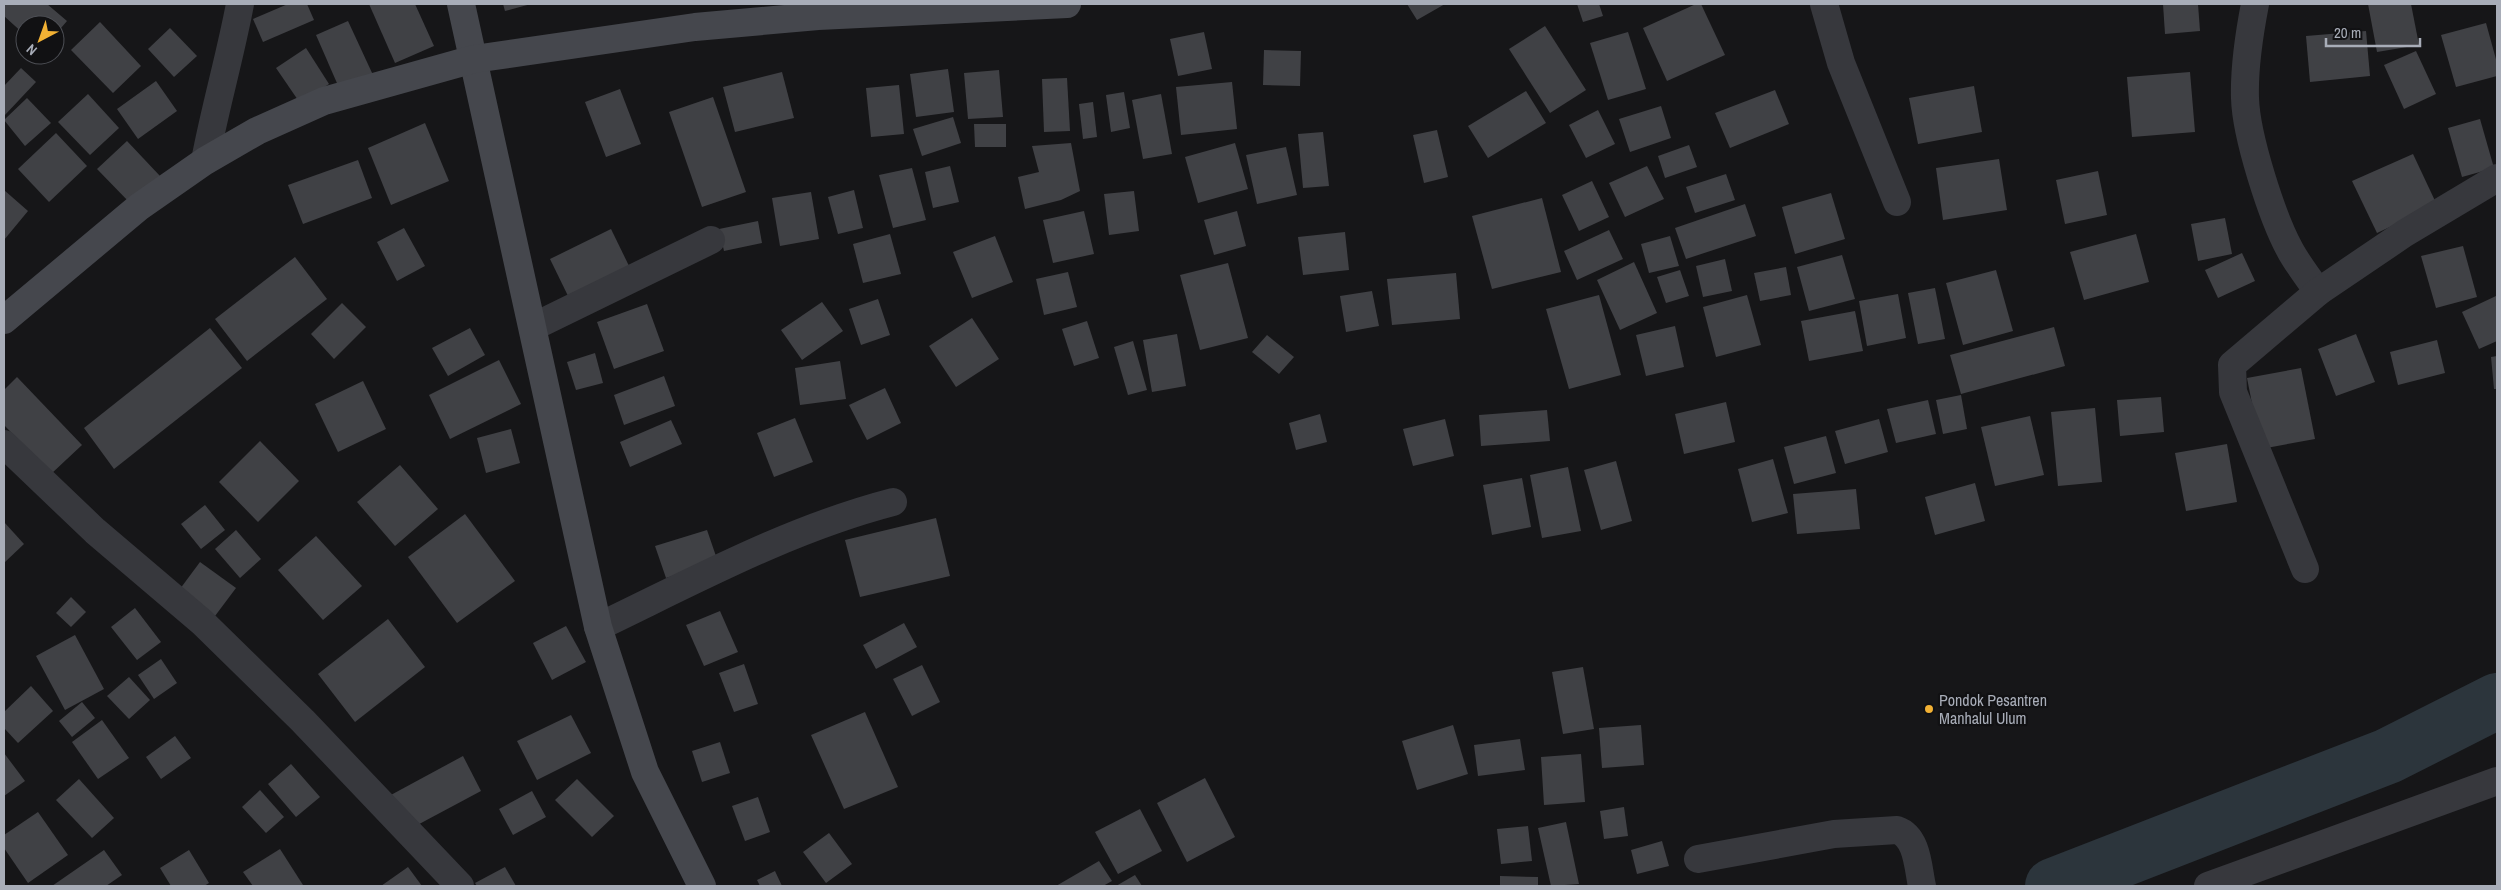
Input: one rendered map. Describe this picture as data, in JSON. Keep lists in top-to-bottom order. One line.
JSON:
{"places":["Pondok Pesantren Manhalul Ulum"],"scale_bar":"20 m","north":"bottom left"}
